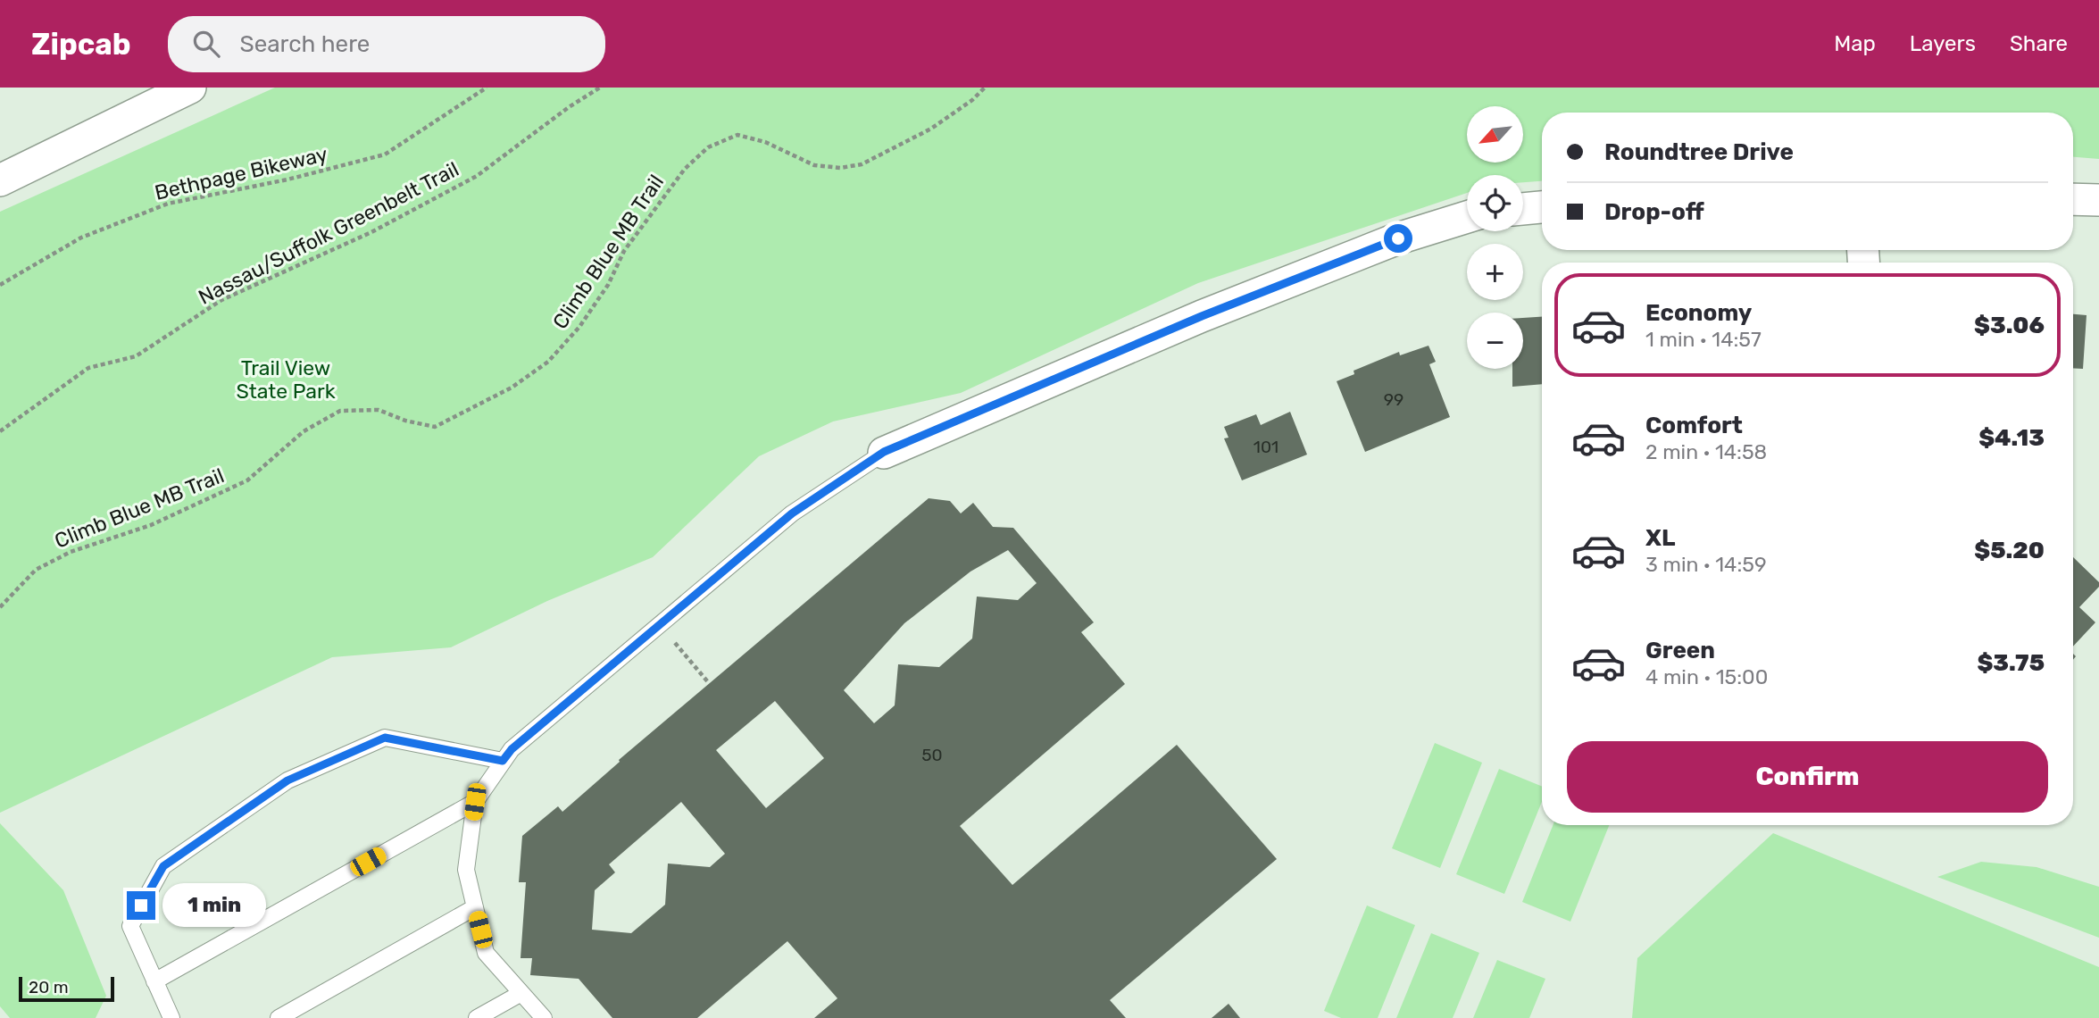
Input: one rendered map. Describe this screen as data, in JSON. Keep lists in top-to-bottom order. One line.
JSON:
{"streets":{"path":["Bethpage Bikeway","Nassau/Suffolk Greenbelt Trail","Climb Blue MB Trail"]},"parks":["Trail View State Park"],"house_numbers":["99","101","50"],"scale_bar":"20 m","north":"bottom left","page":{"header":"Zipcab","search":"Search here","nav":["Map","Layers","Share"],"map_buttons":["+","−"],"banner":["Roundtree Drive","Drop-off"],"list":[{"name":"Economy","note":"1 min · 14:57","value":"$3.06"},{"name":"Comfort","note":"2 min · 14:58","value":"$4.13"},{"name":"XL","note":"3 min · 14:59","value":"$5.20"},{"name":"Green","note":"4 min · 15:00","value":"$3.75"}],"buttons":"Confirm","bubble":"1 min","scale":"20 m"}}
